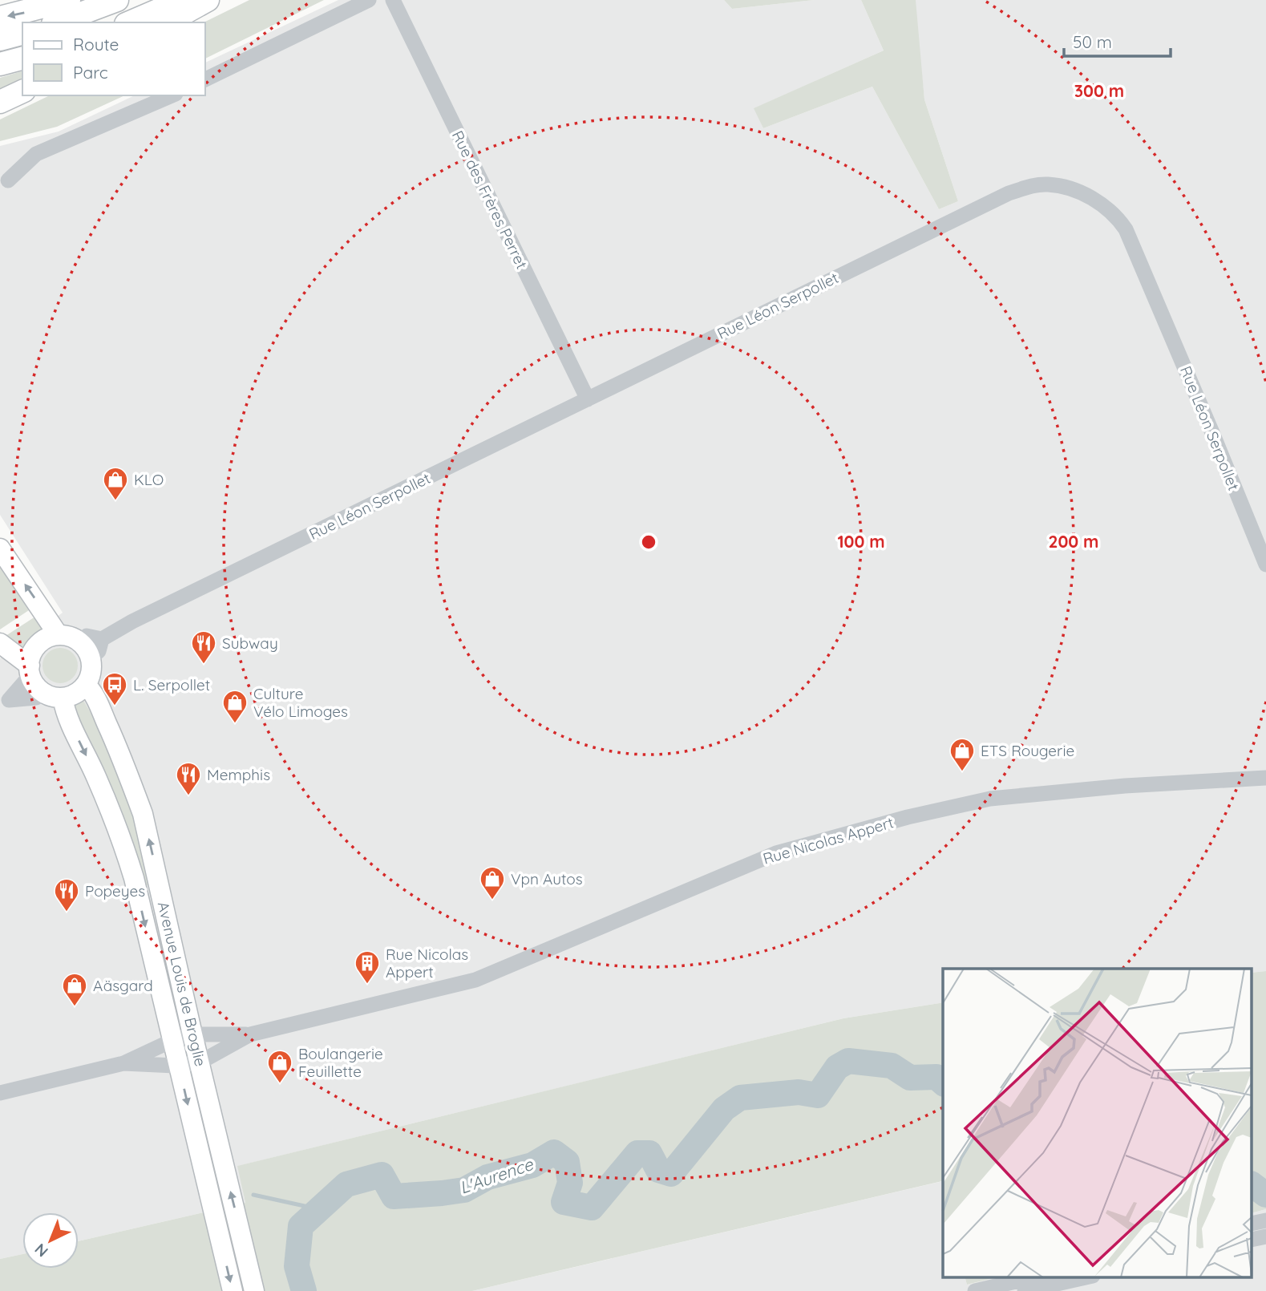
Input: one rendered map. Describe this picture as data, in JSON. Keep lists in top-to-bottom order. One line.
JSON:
{"streets":{"main road":["Avenue Louis de Broglie"],"street":["Rue des Frères Perret","Rue Léon Serpollet","Rue Nicolas Appert"]},"crossings":[["Rue des Frères Perret","Rue Léon Serpollet"],["Rue Léon Serpollet","Avenue Louis de Broglie"],["Rue Nicolas Appert","Avenue Louis de Broglie"]],"water":["L'Aurence"],"places":{"shop":["KLO","Culture Vélo Limoges","ETS Rougerie","Vpn Autos","Aäsgard","Boulangerie Feuillette"],"restaurant":["Subway","Memphis","Popeyes"],"bus stop":["L. Serpollet"],"building":["Rue Nicolas Appert"]},"legend":["Route","Parc"],"scale_bar":"50 m","north":"bottom left","rings":["300 m","100 m","200 m"]}
